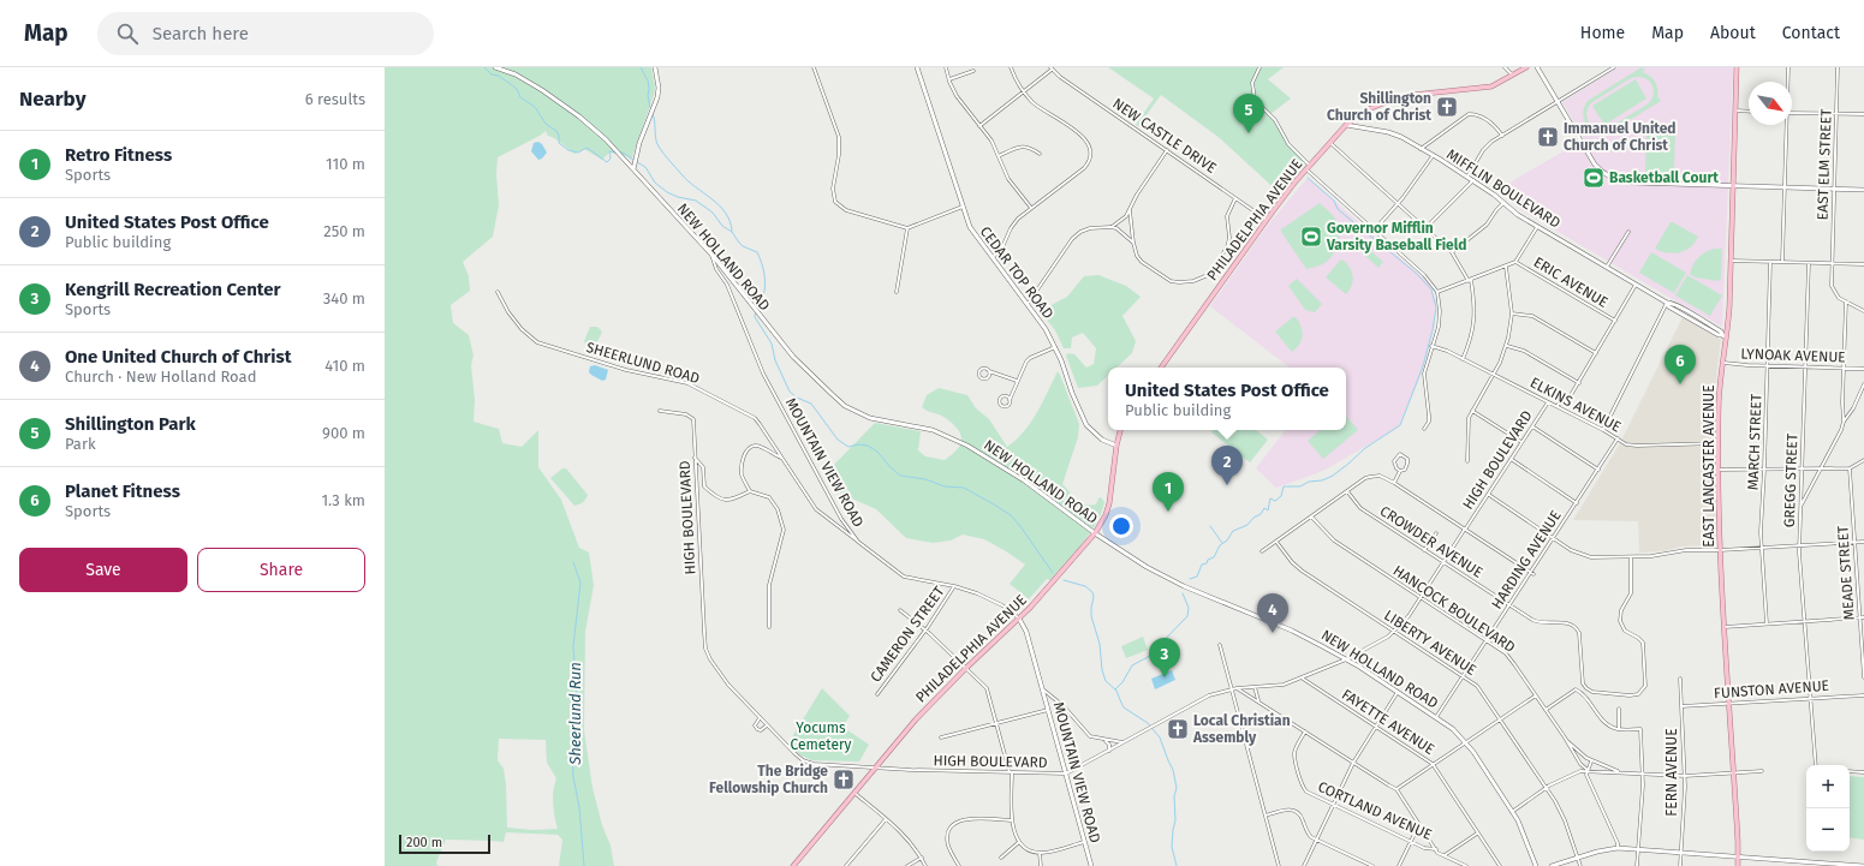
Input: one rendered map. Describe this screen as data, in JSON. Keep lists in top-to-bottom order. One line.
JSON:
{"streets":{"main road":["PHILADELPHIA AVENUE","EAST LANCASTER AVENUE"],"street":["NEW CASTLE DRIVE","EAST ELM STREET","MIFFLIN BOULEVARD","NEW HOLLAND ROAD","CEDAR TOP ROAD","ERIC AVENUE","LYNOAK AVENUE","SHEERLUND ROAD","ELKINS AVENUE","MARCH STREET","HIGH BOULEVARD","MOUNTAIN VIEW ROAD","GREGG STREET","CROWDER AVENUE","HARDING AVENUE","MEADE STREET","HANCOCK BOULEVARD","CAMERON STREET","LIBERTY AVENUE","FUNSTON AVENUE","FAYETTE AVENUE","FERN AVENUE","CORTLAND AVENUE"]},"crossings":[["NEW CASTLE DRIVE","PHILADELPHIA AVENUE"],["MIFFLIN BOULEVARD","PHILADELPHIA AVENUE"],["MIFFLIN BOULEVARD","EAST LANCASTER AVENUE"],["PHILADELPHIA AVENUE","NEW HOLLAND ROAD"],["PHILADELPHIA AVENUE","CEDAR TOP ROAD"],["PHILADELPHIA AVENUE","HIGH BOULEVARD"],["PHILADELPHIA AVENUE","MOUNTAIN VIEW ROAD"],["NEW HOLLAND ROAD","HIGH BOULEVARD"],["NEW HOLLAND ROAD","MOUNTAIN VIEW ROAD"],["NEW HOLLAND ROAD","HARDING AVENUE"],["LYNOAK AVENUE","MARCH STREET"],["LYNOAK AVENUE","EAST LANCASTER AVENUE"],["LYNOAK AVENUE","GREGG STREET"],["SHEERLUND ROAD","MOUNTAIN VIEW ROAD"],["ELKINS AVENUE","HIGH BOULEVARD"],["ELKINS AVENUE","EAST LANCASTER AVENUE"],["ELKINS AVENUE","HARDING AVENUE"],["HIGH BOULEVARD","MOUNTAIN VIEW ROAD"],["HIGH BOULEVARD","CROWDER AVENUE"],["HIGH BOULEVARD","HANCOCK BOULEVARD"],["HIGH BOULEVARD","LIBERTY AVENUE"],["HIGH BOULEVARD","FAYETTE AVENUE"],["MOUNTAIN VIEW ROAD","CAMERON STREET"],["EAST LANCASTER AVENUE","FUNSTON AVENUE"],["GREGG STREET","FUNSTON AVENUE"],["CROWDER AVENUE","HARDING AVENUE"],["HARDING AVENUE","HANCOCK BOULEVARD"],["HARDING AVENUE","LIBERTY AVENUE"],["FUNSTON AVENUE","FERN AVENUE"]],"water":["Sheerlund Run"],"parks":["Yocums Cemetery"],"places":{"church":["Shillington Church of Christ","Immanuel United Church of Christ","Local Christian Assembly","The Bridge Fellowship Church"],"sports":["Basketball Court","Governor Mifflin Varsity Baseball Field"]},"scale_bar":"200 m","north":"bottom right","page":{"header":"Map","search":"Search here","nav":["Home","Map","About","Contact"],"heading":["Nearby","6 results"],"pins":["5","6","2","1","4","3"],"list":[{"mark":"1","name":"Retro Fitness","note":"Sports","value":"110 m"},{"mark":"2","name":"United States Post Office","note":"Public building","value":"250 m"},{"mark":"3","name":"Kengrill Recreation Center","note":"Sports","value":"340 m"},{"mark":"4","name":"One United Church of Christ","note":"Church · New Holland Road","value":"410 m"},{"mark":"5","name":"Shillington Park","note":"Park","value":"900 m"},{"mark":"6","name":"Planet Fitness","note":"Sports","value":"1.3 km"}],"popup":["United States Post Office","Public building"],"buttons":["Save","Share"],"map_buttons":["+","−"],"scale":"200 m"}}
